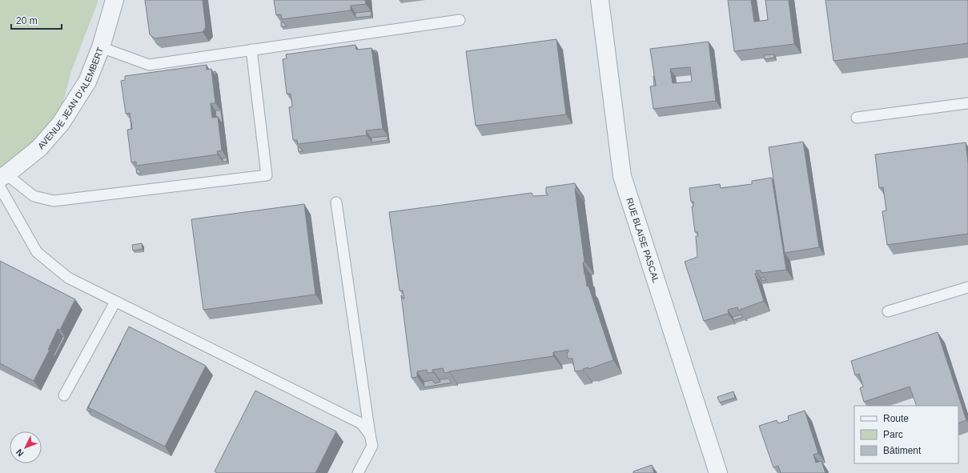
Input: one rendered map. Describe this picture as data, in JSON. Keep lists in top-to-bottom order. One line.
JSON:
{"streets":{"street":["AVENUE JEAN D'ALEMBERT","RUE BLAISE PASCAL"]},"legend":["Route","Parc","Bâtiment"],"scale_bar":"20 m","north":"bottom left"}
